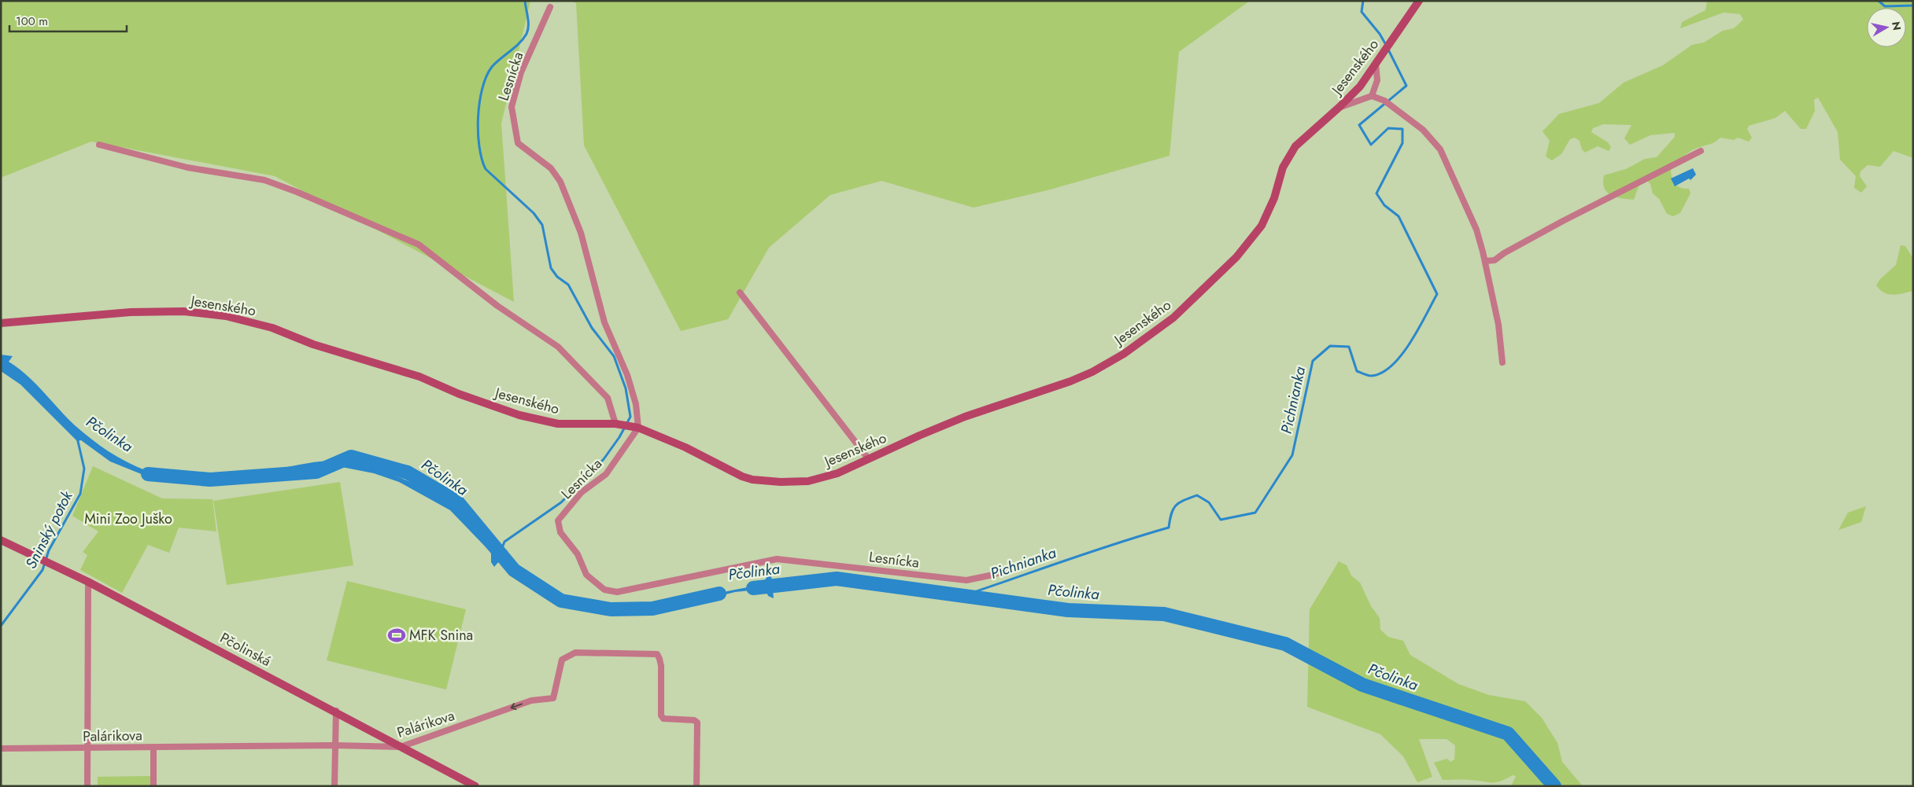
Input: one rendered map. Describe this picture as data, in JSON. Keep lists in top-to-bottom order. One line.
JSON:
{"streets":{"street":["Jesenského","Lesnícka","Pčolinská","Palárikova"]},"crossings":[["Jesenského","Lesnícka"],["Pčolinská","Palárikova"]],"water":["Pichnianka","Pčolinka","Sninský potok"],"parks":["Mini Zoo Juško"],"places":{"sports":["MFK Snina"]},"scale_bar":"100 m","north":"right"}
